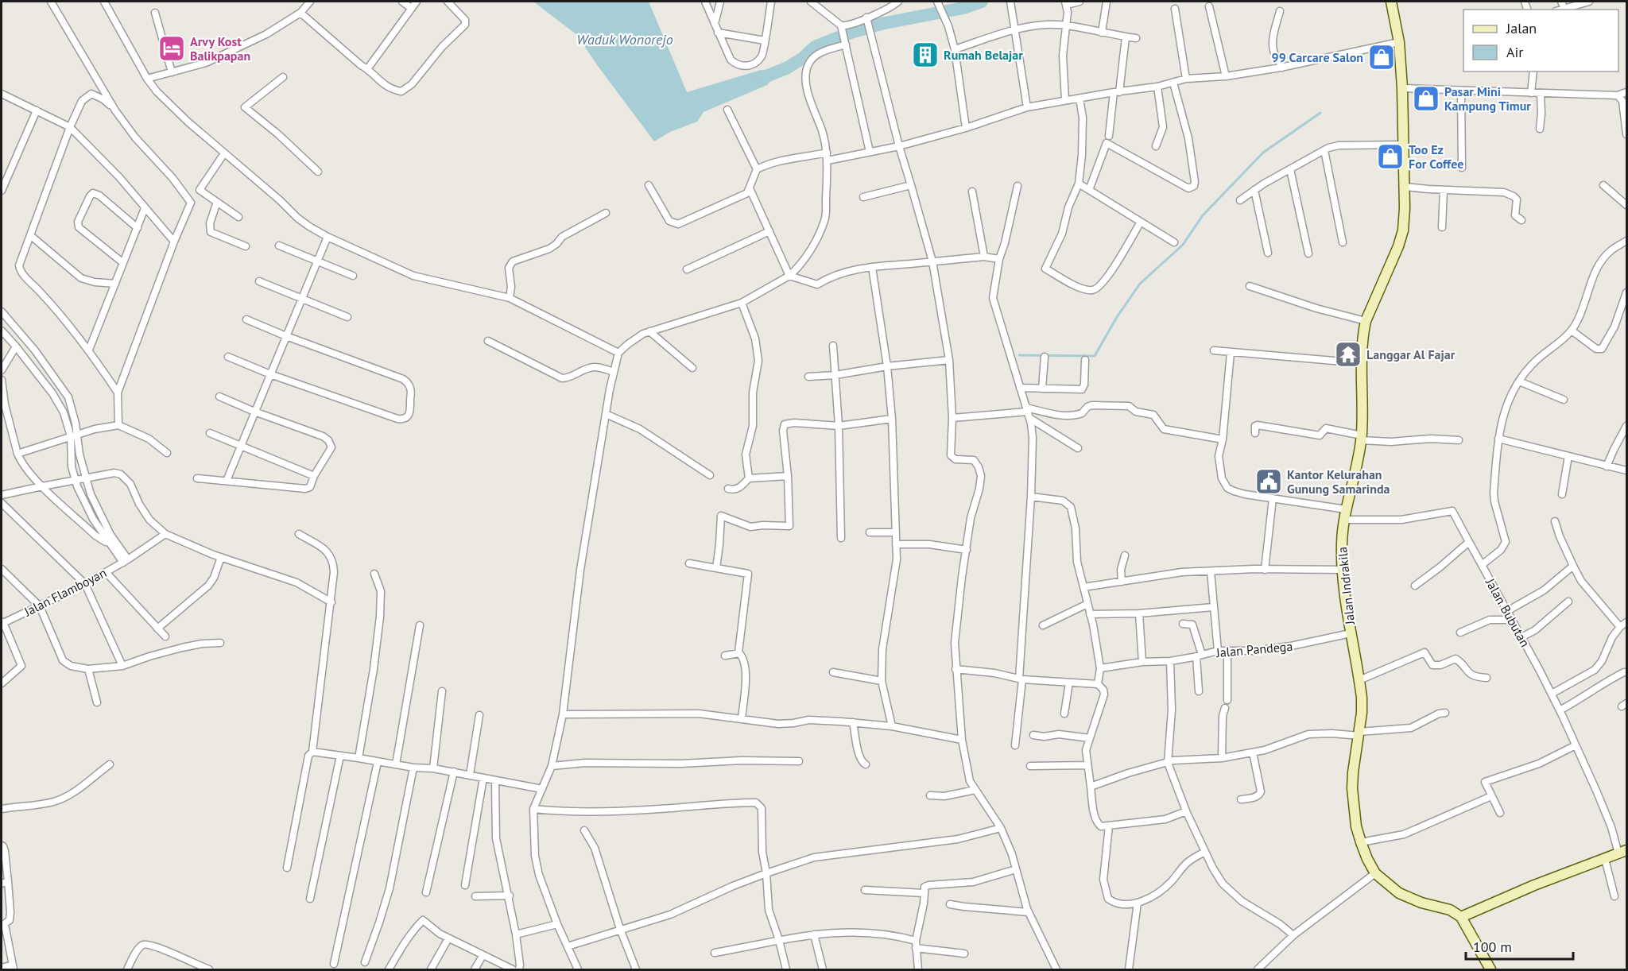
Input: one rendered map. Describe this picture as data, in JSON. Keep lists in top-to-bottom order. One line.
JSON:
{"streets":{"street":["Jalan Indrakila","Jalan Flamboyan","Jalan Bubutan","Jalan Pandega"]},"crossings":[["Jalan Indrakila","Jalan Pandega"]],"water":["Waduk Wonorejo"],"places":{"hotel":["Arvy Kost Balikpapan"],"building":["Rumah Belajar"],"shop":["99 Carcare Salon","Pasar Mini Kampung Timur","Too Ez For Coffee"],"temple":["Langgar Al Fajar"],"public building":["Kantor Kelurahan Gunung Samarinda"]},"legend":["Jalan","Air"],"scale_bar":"100 m"}
